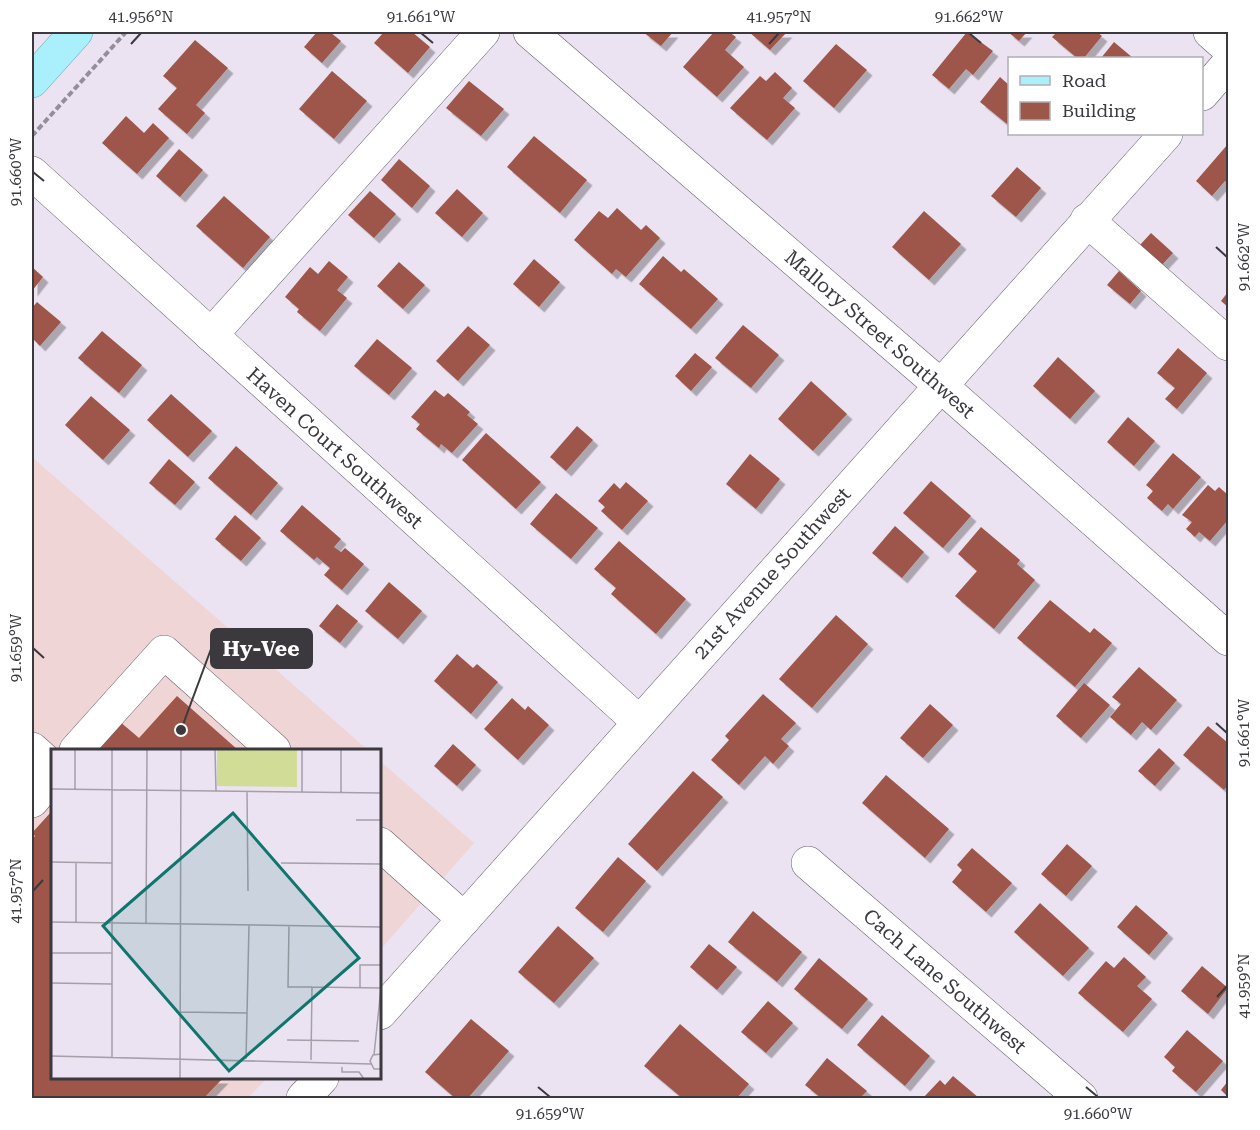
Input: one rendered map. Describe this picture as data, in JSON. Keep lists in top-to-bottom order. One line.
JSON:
{"streets":{"street":["Mallory Street Southwest","Haven Court Southwest","21st Avenue Southwest","Cach Lane Southwest"]},"crossings":[["Mallory Street Southwest","21st Avenue Southwest"],["Haven Court Southwest","21st Avenue Southwest"]],"places":["Hy-Vee"],"legend":["Road","Building"],"coordinates":["41.956°N","91.661°W","41.957°N","91.662°W","91.660°W","91.659°W","41.959°N"]}
